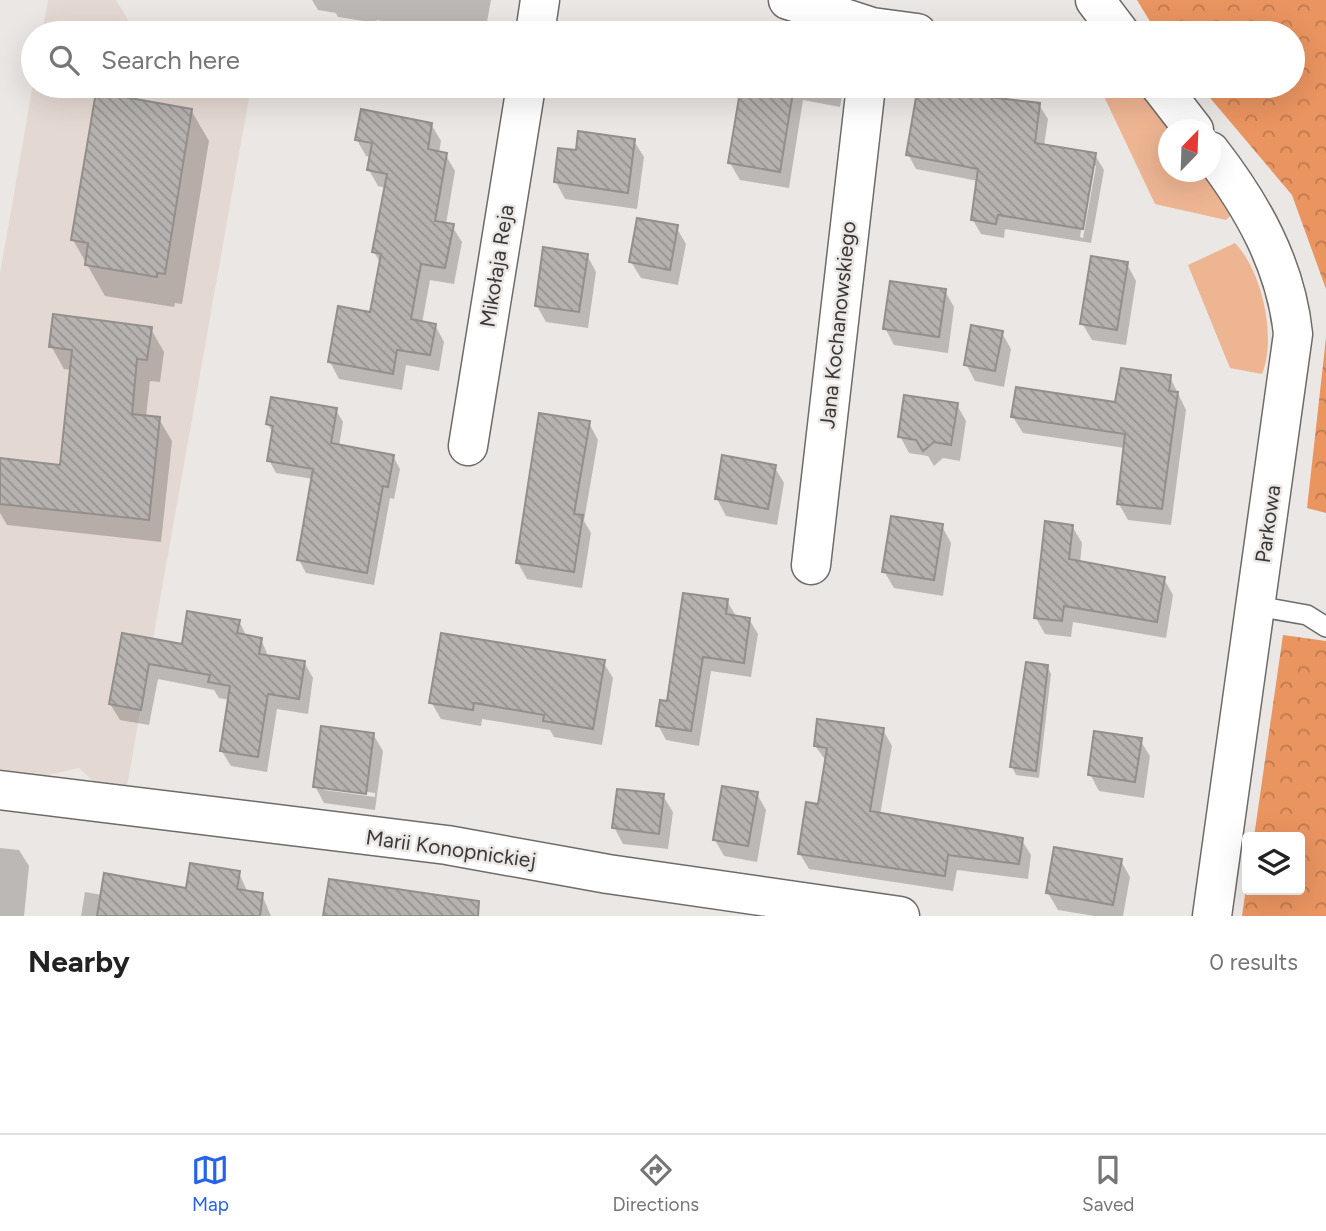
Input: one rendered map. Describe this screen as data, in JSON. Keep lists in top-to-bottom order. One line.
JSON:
{"streets":{"street":["Mikołaja Reja","Jana Kochanowskiego","Parkowa","Marii Konopnickiej"]},"north":"top right","page":{"search":"Search here","heading":["Nearby","0 results"],"nav":["Map","Directions","Saved"]}}
